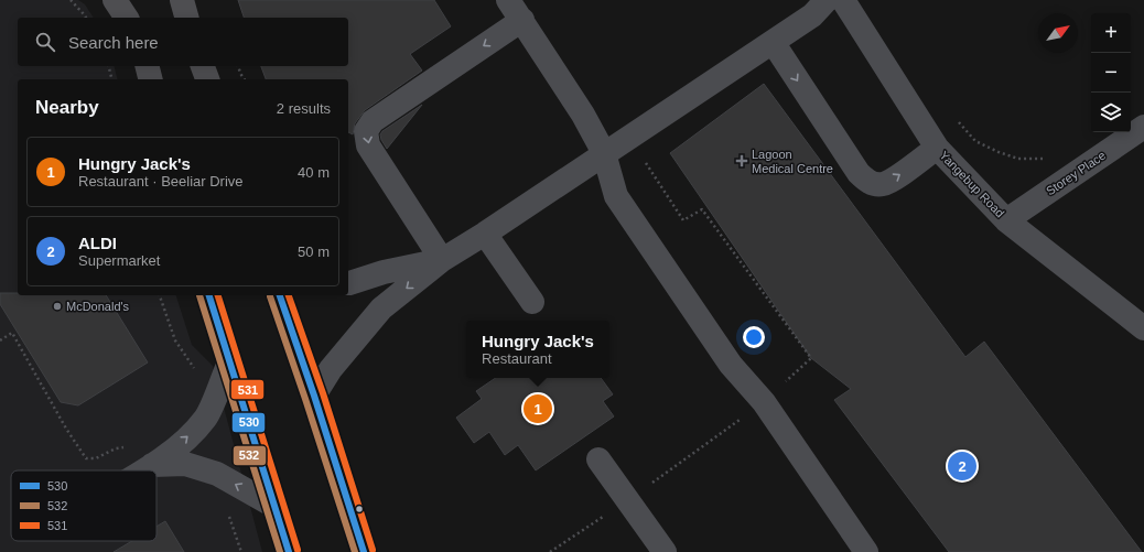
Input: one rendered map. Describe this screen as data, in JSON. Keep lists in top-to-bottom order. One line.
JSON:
{"streets":{"street":["Storey Place","Yangebup Road"]},"crossings":[["Storey Place","Yangebup Road"]],"places":{"health":["Lagoon Medical Centre"],"other":["McDonald's"]},"lines":["transit line 530","transit line 532","transit line 531"],"legend":["530","532","531"],"north":"top right","page":{"map_buttons":["+","−"],"search":"Search here","heading":["Nearby","2 results"],"list":[{"mark":"1","name":"Hungry Jack's","note":"Restaurant · Beeliar Drive","value":"40 m"},{"mark":"2","name":"ALDI","note":"Supermarket","value":"50 m"}],"popup":["Hungry Jack's","Restaurant"],"pins":["1","2"]}}
